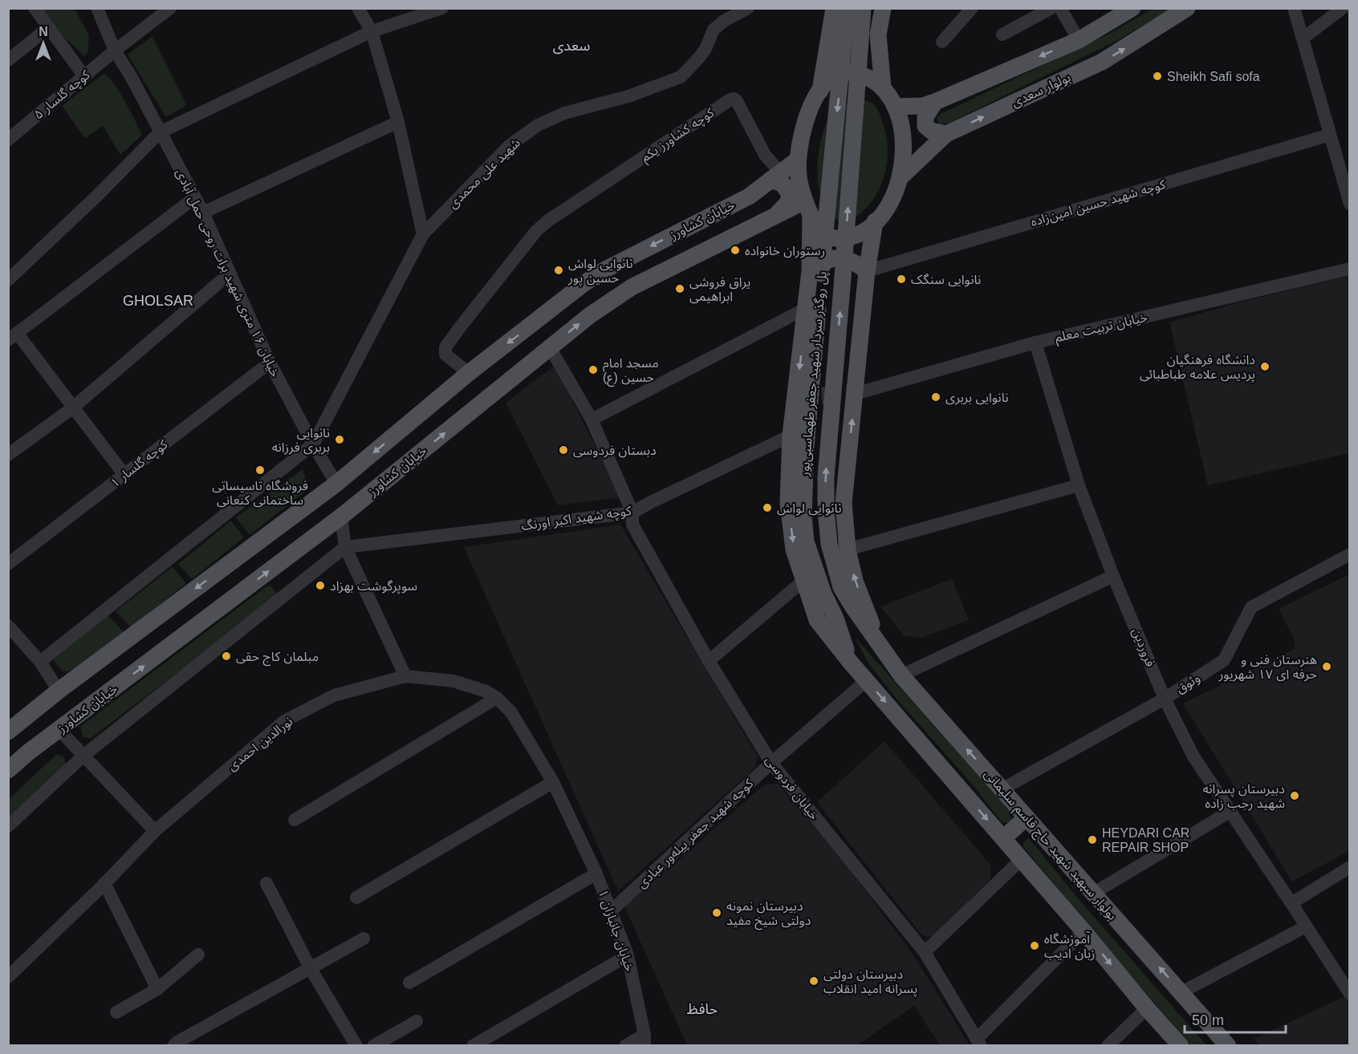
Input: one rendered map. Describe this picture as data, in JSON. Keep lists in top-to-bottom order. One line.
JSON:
{"streets":{"main road":["بولوار سعدی","خیابان کشاورز","پل روگذر سردار شهید جعفر طهماسبی‌پور","بولوار سپهبد شهید حاج قاسم سلیمانی"],"street":["کوچه گلسار ۵","کوچه کشاورز یکم","شهید علی محمدی","کوچه شهید حسین امین‌زاده","خیابان ۱۶ متری شهید برات روحی حمل آبادی","خیابان تربیت معلم","کوچه گلسار ۱","کوچه شهید اکبر اورنگ","فروردین","وثوق","نورالدین احمدی","خیابان فردوسی","کوچه شهید جعفر پیله‌ور عبادی","خیابان جانبازان ۱"]},"crossings":[["بولوار سعدی","خیابان کشاورز"],["کوچه گلسار ۵","خیابان ۱۶ متری شهید برات روحی حمل آبادی"],["کوچه کشاورز یکم","خیابان کشاورز"],["شهید علی محمدی","خیابان ۱۶ متری شهید برات روحی حمل آبادی"],["خیابان کشاورز","خیابان ۱۶ متری شهید برات روحی حمل آبادی"],["خیابان کشاورز","خیابان فردوسی"],["خیابان ۱۶ متری شهید برات روحی حمل آبادی","کوچه گلسار ۱"],["خیابان تربیت معلم","فروردین"],["پل روگذر سردار شهید جعفر طهماسبی‌پور","بولوار سپهبد شهید حاج قاسم سلیمانی"],["کوچه شهید اکبر اورنگ","خیابان فردوسی"],["فروردین","وثوق"],["وثوق","بولوار سپهبد شهید حاج قاسم سلیمانی"],["نورالدین احمدی","خیابان جانبازان ۱"],["خیابان فردوسی","کوچه شهید جعفر پیله‌ور عبادی"],["کوچه شهید جعفر پیله‌ور عبادی","خیابان جانبازان ۱"]],"districts":["سعدی","GHOLSAR","حافظ"],"places":["Sheikh Safi sofa","رستوران خانواده","نانوایی لواش حسین پور","نانوایی سنگک","یراق فروشی ابراهیمی","دانشگاه فرهنگیان پردیس علامه طباطبائی","مسجد امام حسین (ع)","نانوایی بربری","نانوایی بربری فرزانه","دبستان فردوسی","فروشگاه تاسیساتی ساختمانی کنعانی","نانوایی لواش","سوپرگوشت بهزاد","مبلمان کاج حقی","هنرستان فنی و حرفه ای ۱۷ شهریور","دبیرستان پسرانه شهید رجب زاده","HEYDARI CAR REPAIR SHOP","دبیرستان نمونه دولتی شیخ مفید","آموزشگاه زبان ادیب","دبیرستان دولتی پسرانه امید انقلاب"],"scale_bar":"50 m","north":"top"}
